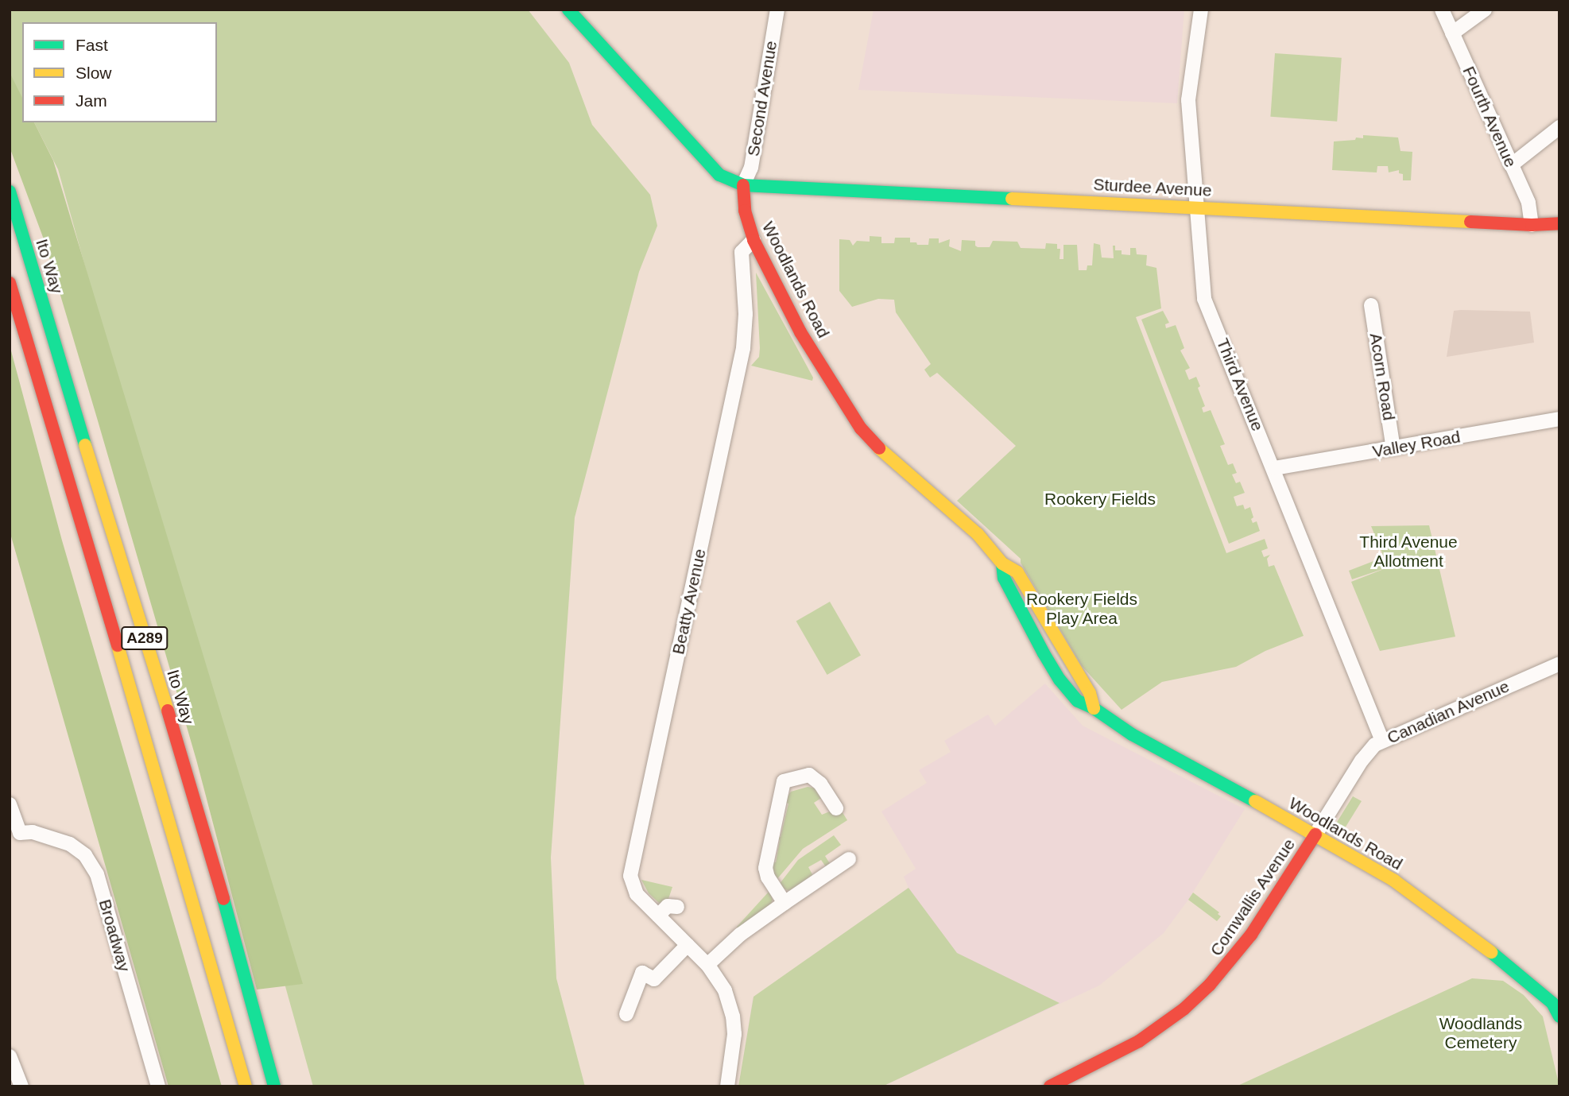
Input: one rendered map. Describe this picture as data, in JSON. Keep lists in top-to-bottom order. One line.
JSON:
{"streets":{"street":["Second Avenue","Fourth Avenue","Sturdee Avenue","Ito Way","Woodlands Road","Acorn Road","Third Avenue","Valley Road","Beatty Avenue","A289","Canadian Avenue","Cornwallis Avenue","Broadway"]},"crossings":[["Second Avenue","Sturdee Avenue"],["Second Avenue","Woodlands Road"],["Fourth Avenue","Sturdee Avenue"],["Sturdee Avenue","Woodlands Road"],["Sturdee Avenue","Third Avenue"],["Woodlands Road","Beatty Avenue"],["Woodlands Road","Canadian Avenue"],["Woodlands Road","Cornwallis Avenue"],["Acorn Road","Valley Road"],["Third Avenue","Valley Road"],["Third Avenue","Canadian Avenue"],["Canadian Avenue","Cornwallis Avenue"]],"parks":["Rookery Fields","Third Avenue Allotment","Rookery Fields Play Area","Woodlands Cemetery"],"legend":["Fast","Slow","Jam"]}
